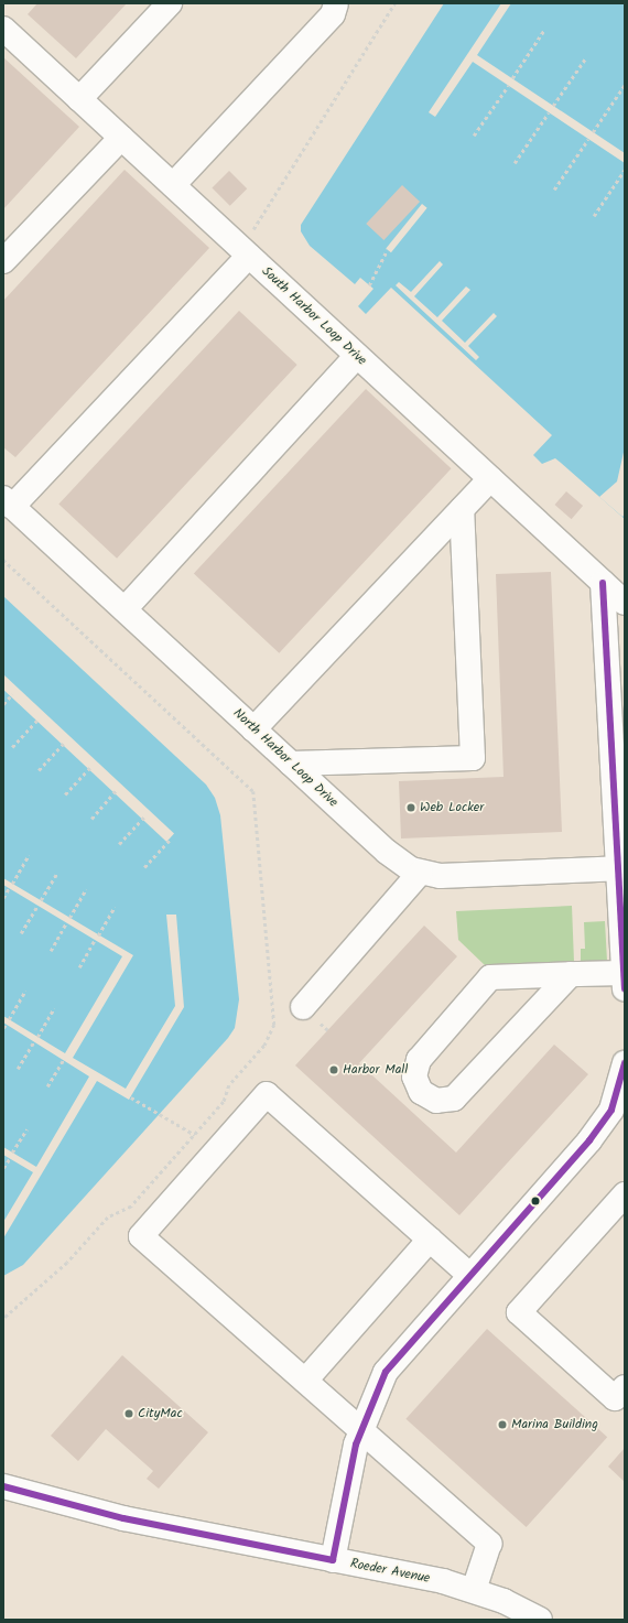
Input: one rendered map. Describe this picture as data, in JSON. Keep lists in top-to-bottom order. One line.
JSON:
{"streets":{"street":["South Harbor Loop Drive","North Harbor Loop Drive","Roeder Avenue"]},"places":["Web Locker","Harbor Mall","CityMac","Marina Building"]}
